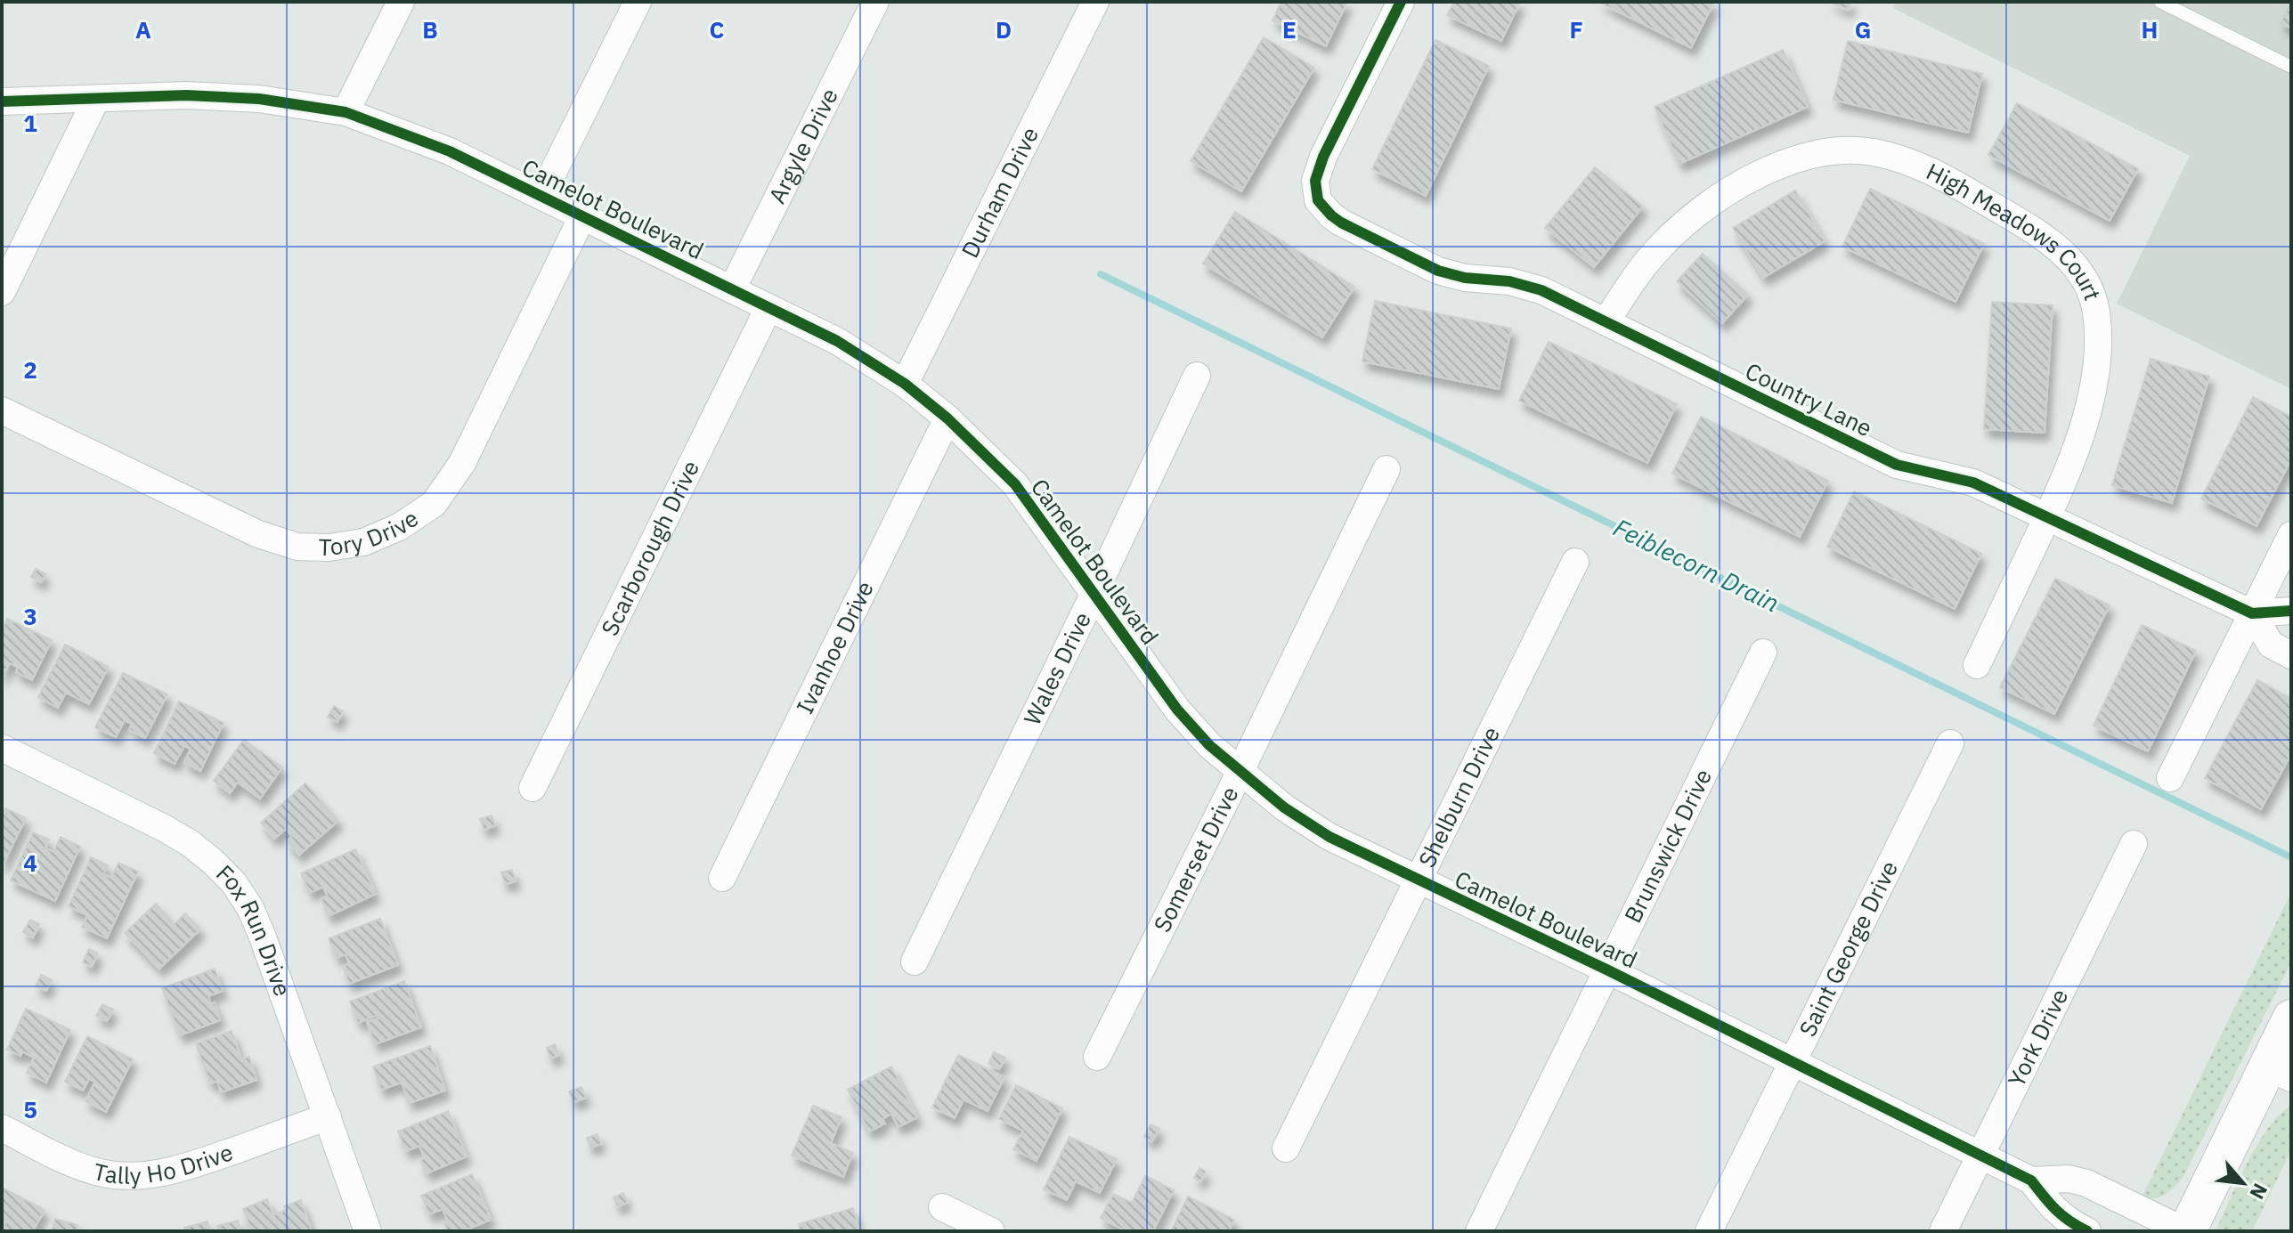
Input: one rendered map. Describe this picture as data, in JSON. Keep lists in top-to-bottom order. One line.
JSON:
{"streets":{"street":["Argyle Drive","Durham Drive","Camelot Boulevard","High Meadows Court","Country Lane","Tory Drive","Scarborough Drive","Ivanhoe Drive","Wales Drive","Shelburn Drive","Brunswick Drive","Somerset Drive","Fox Run Drive","Saint George Drive","York Drive","Tally Ho Drive"]},"crossings":[["Argyle Drive","Camelot Boulevard"],["Durham Drive","Camelot Boulevard"],["Camelot Boulevard","Tory Drive"],["Camelot Boulevard","Scarborough Drive"],["Camelot Boulevard","Ivanhoe Drive"],["Camelot Boulevard","Wales Drive"],["Camelot Boulevard","Shelburn Drive"],["Camelot Boulevard","Brunswick Drive"],["Camelot Boulevard","Somerset Drive"],["Camelot Boulevard","Saint George Drive"],["Camelot Boulevard","York Drive"],["High Meadows Court","Country Lane"],["Fox Run Drive","Tally Ho Drive"]],"water":["Feiblecorn Drain"],"north":"bottom right","grid":{"columns":["A","B","C","D","E","F","G","H"],"rows":["1","2","3","4","5"]}}
